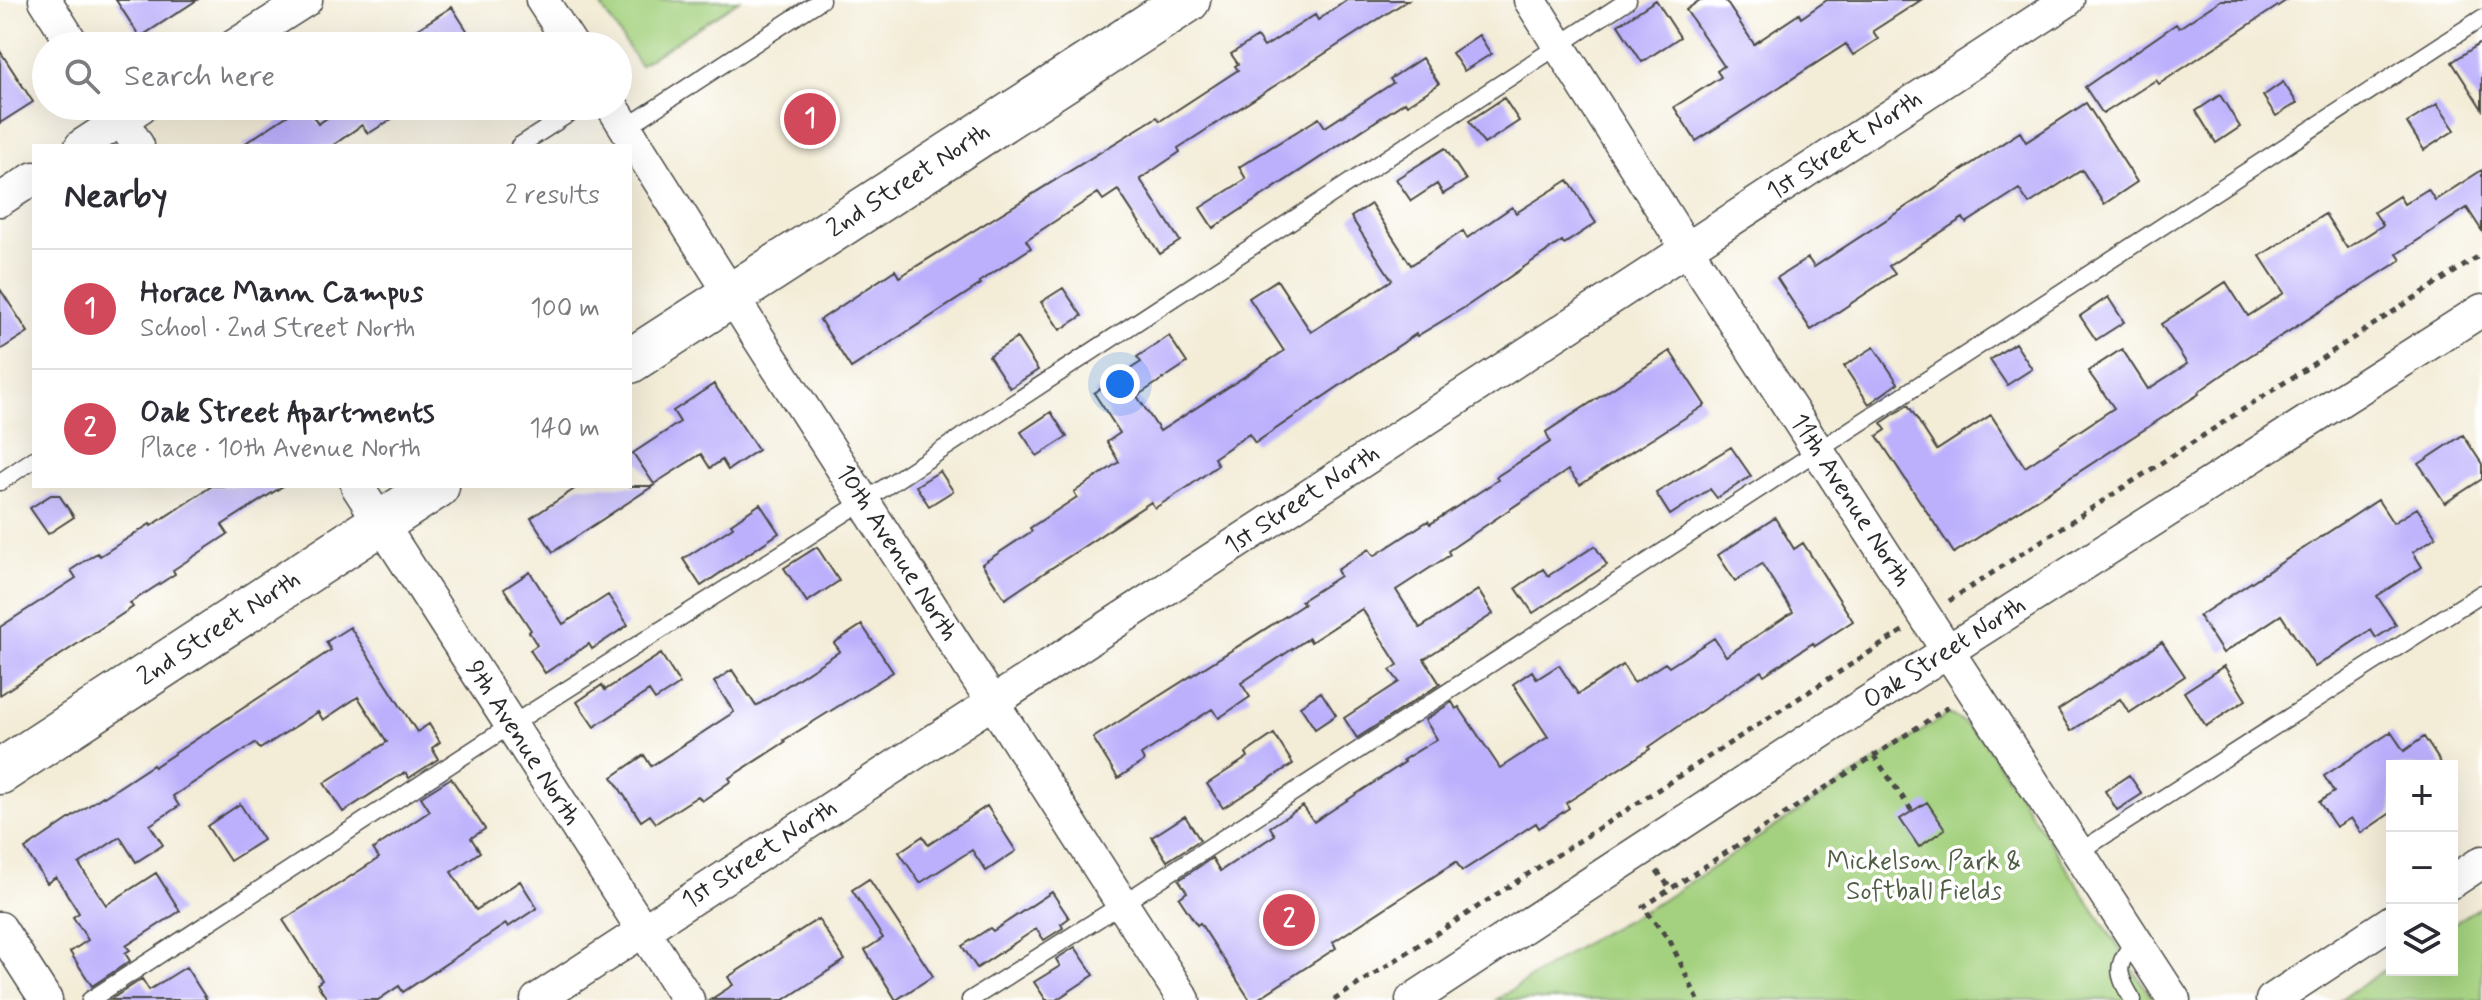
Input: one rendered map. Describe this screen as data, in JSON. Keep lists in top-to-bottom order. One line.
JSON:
{"streets":{"street":["1st Street North","2nd Street North","11th Avenue North","10th Avenue North","Oak Street North","9th Avenue North"]},"crossings":[["1st Street North","11th Avenue North"],["1st Street North","10th Avenue North"],["1st Street North","9th Avenue North"],["2nd Street North","10th Avenue North"],["2nd Street North","9th Avenue North"],["11th Avenue North","Oak Street North"]],"parks":["Mickelson Park & Softball Fields"],"page":{"search":"Search here","pins":["1","2"],"heading":["Nearby","2 results"],"list":[{"mark":"1","name":"Horace Mann Campus","note":"School · 2nd Street North","value":"100 m"},{"mark":"2","name":"Oak Street Apartments","note":"Place · 10th Avenue North","value":"140 m"}],"map_buttons":["+","−"]}}
